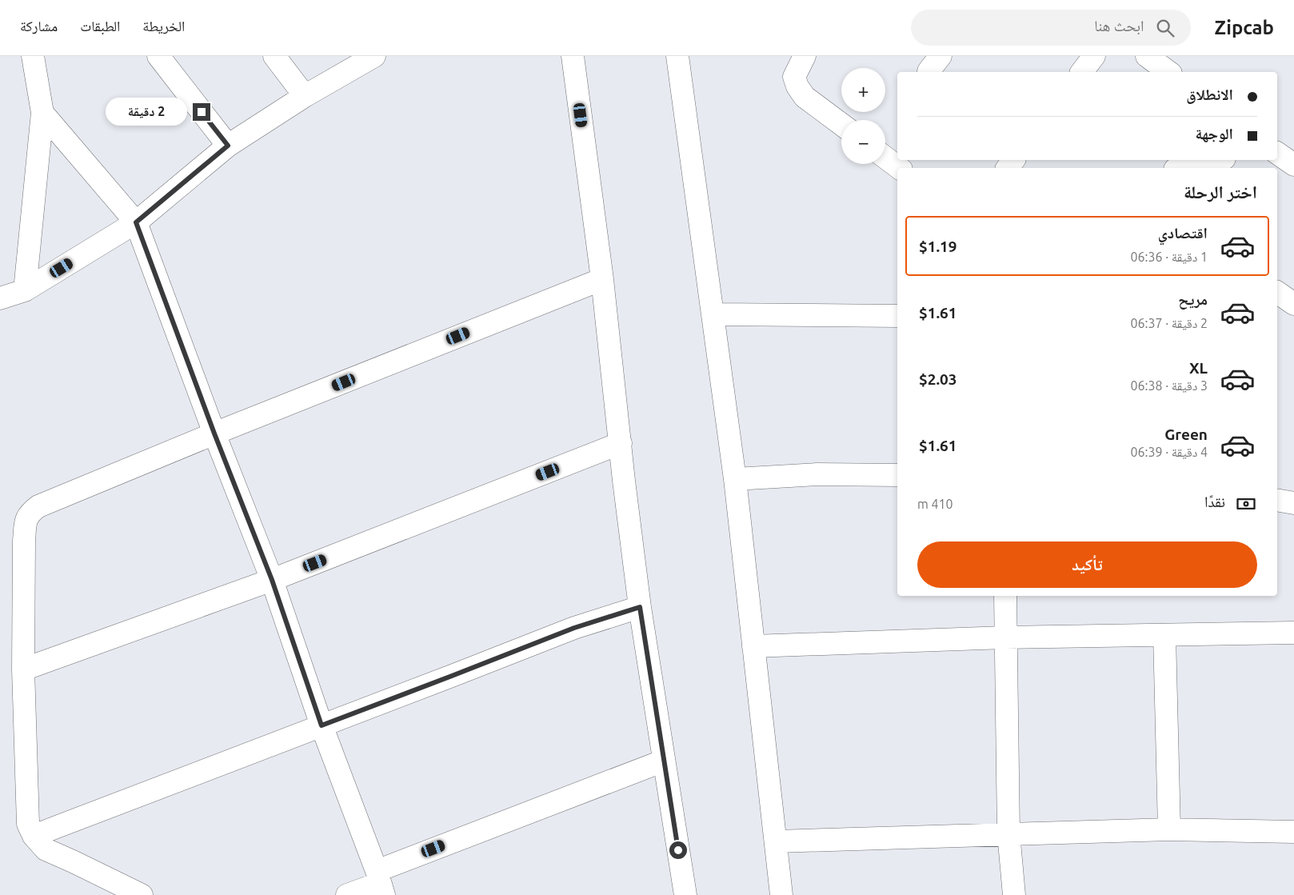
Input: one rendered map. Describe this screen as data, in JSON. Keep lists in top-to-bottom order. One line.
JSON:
{"page":{"header":"Zipcab","search":"ابحث هنا","nav":["الخريطة","الطبقات","مشاركة"],"map_buttons":["+","−"],"banner":["الانطلاق","الوجهة"],"bubble":"2 دقيقة","heading":"اختر الرحلة","list":[{"name":"اقتصادي","note":"1 دقيقة · 06:36","value":"$1.19"},{"name":"مريح","note":"2 دقيقة · 06:37","value":"$1.61"},{"name":"XL","note":"3 دقيقة · 06:38","value":"$2.03"},{"name":"Green","note":"4 دقيقة · 06:39","value":"$1.61"}],"pay":["نقدًا","410 m"],"buttons":"تأكيد"}}
